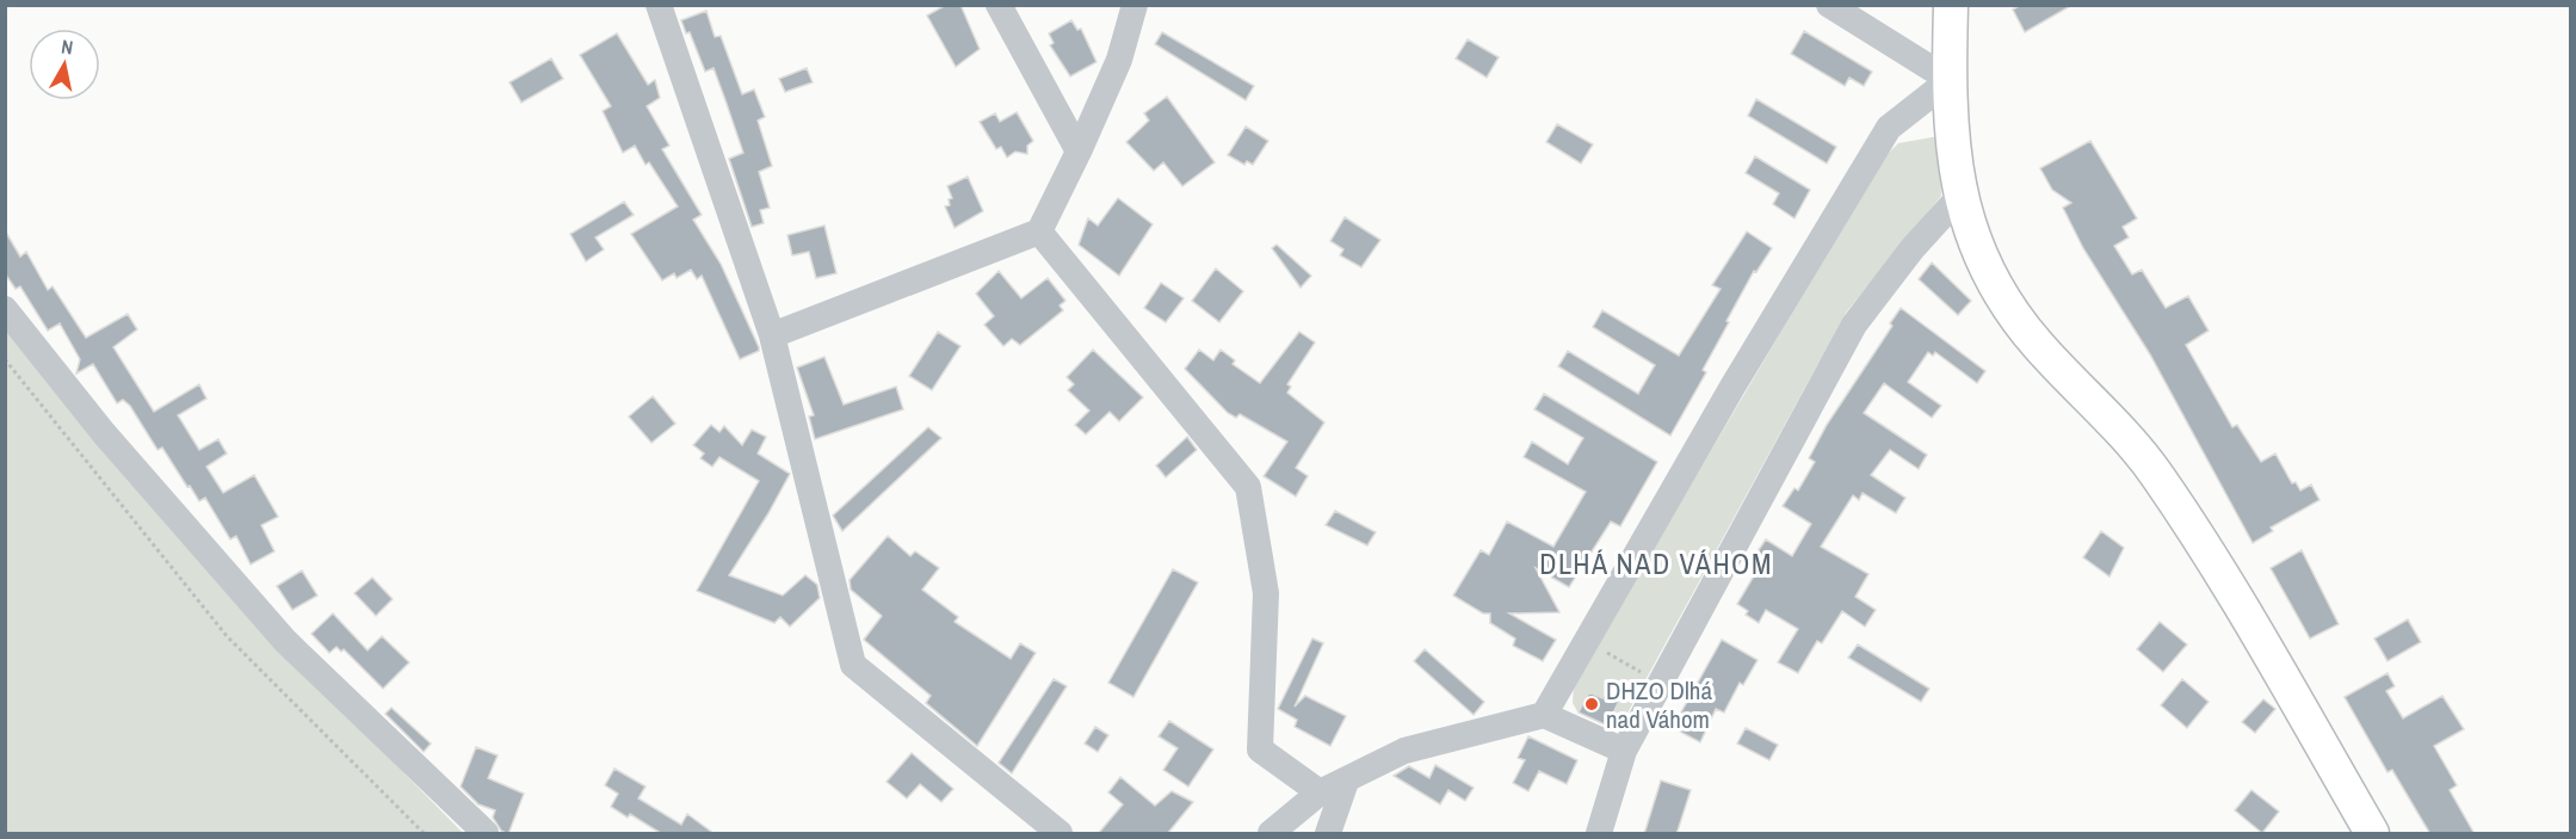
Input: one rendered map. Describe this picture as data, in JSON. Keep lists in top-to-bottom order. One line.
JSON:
{"districts":["DLHÁ NAD VÁHOM"],"places":["DHZO Dlhá nad Váhom"],"north":"top"}
